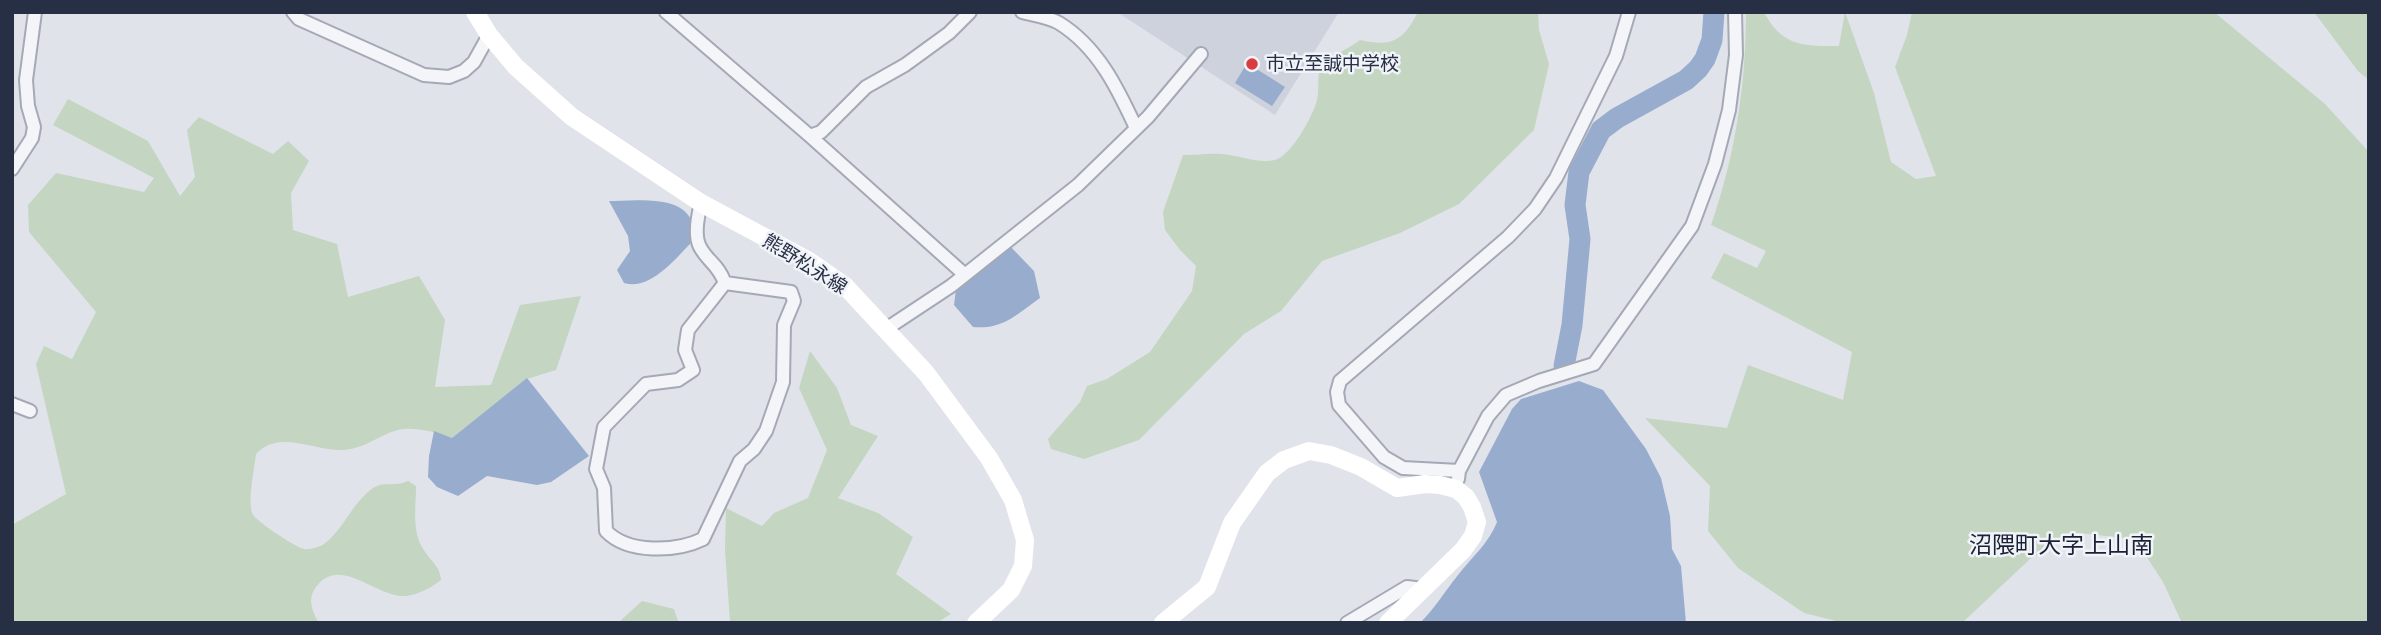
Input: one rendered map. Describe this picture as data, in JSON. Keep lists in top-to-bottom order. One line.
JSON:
{"streets":{"main road":["熊野松永線"]},"districts":["沼隈町大字上山南"],"places":["市立至誠中学校"]}
